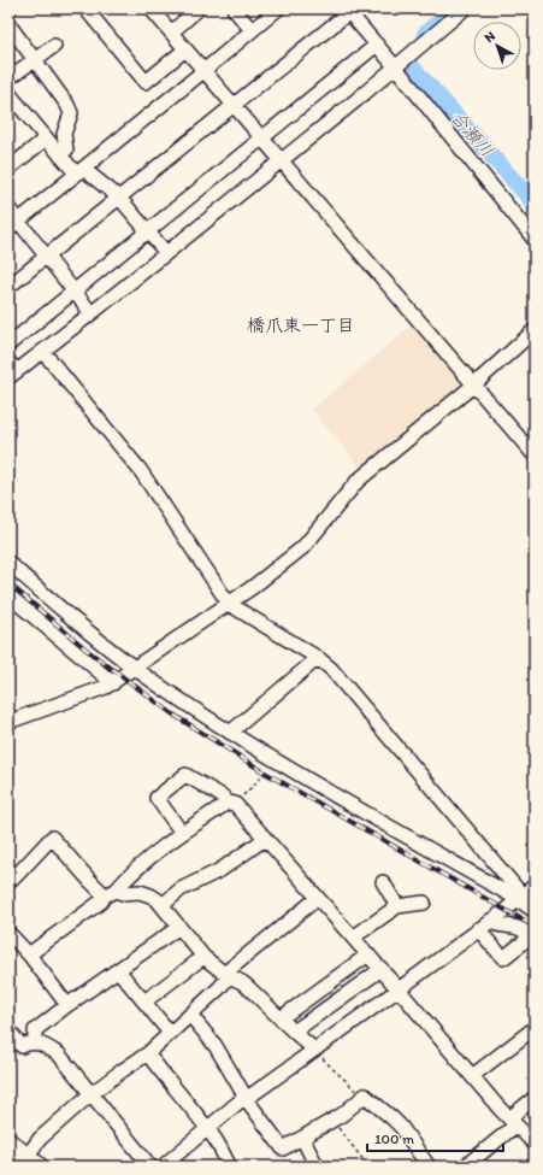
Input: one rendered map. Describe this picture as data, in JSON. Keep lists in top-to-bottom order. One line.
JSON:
{"districts":["橋爪東一丁目"],"water":["合瀬川"],"scale_bar":"100 m","north":"top left"}
